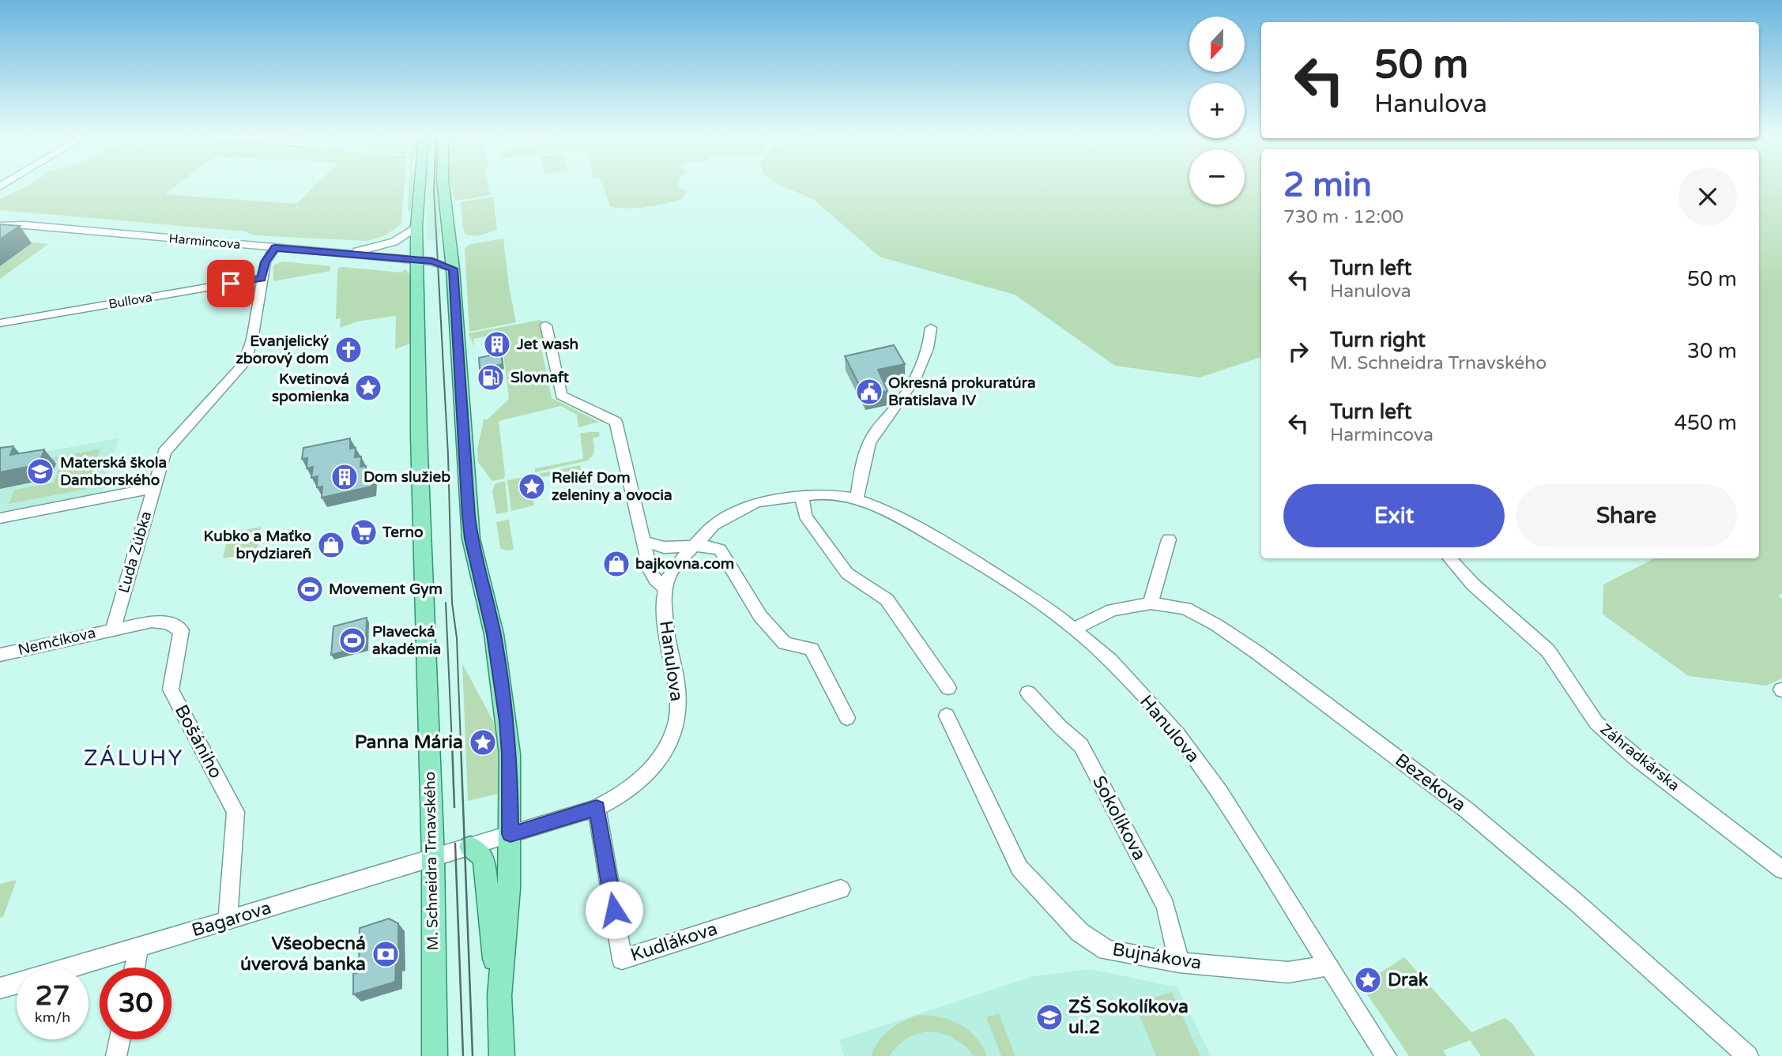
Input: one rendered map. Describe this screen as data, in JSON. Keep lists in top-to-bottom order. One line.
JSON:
{"streets":{"main road":["M. Schneidra Trnavského"],"street":["Harmincova","Bullova","Ľuda Zúbka","Nemčíkova","Hanulova","Bošániho","Záhradkárska","Bezekova","Sokolíkova","Bagarova","Kudlákova","Bujnákova"]},"crossings":[["Harmincova","Ľuda Zúbka"],["Harmincova","M. Schneidra Trnavského"],["Bullova","Ľuda Zúbka"],["Ľuda Zúbka","Nemčíkova"],["Ľuda Zúbka","Bošániho"],["Nemčíkova","Bošániho"],["Hanulova","Bezekova"],["Hanulova","Bagarova"],["Hanulova","Kudlákova"],["Hanulova","Bujnákova"],["Bošániho","Bagarova"],["Sokolíkova","Bujnákova"],["M. Schneidra Trnavského","Bagarova"]],"districts":["ZÁLUHY"],"places":{"building":["Jet wash","Dom služieb"],"church":["Evanjelický zborový dom"],"fuel station":["Slovnaft"],"place":["Kvetinová spomienka","Reliéf Dom zeleniny a ovocia","Panna Mária","Drak"],"public building":["Okresná prokuratúra Bratislava IV"],"school or university":["Materská škola Damborského","ZŠ Sokolíkova ul.2"],"supermarket":["Terno"],"shop":["Kubko a Maťko brydziareň","bajkovna.com"],"sports":["Movement Gym","Plavecká akadémia"],"bank":["Všeobecná úverová banka"]},"north":"bottom","page":{"map_buttons":["+","−"],"turn":["50 m","Hanulova"],"heading":["2 min","730 m · 12:00"],"list":[{"name":"Turn left","note":"Hanulova","value":"50 m"},{"name":"Turn right","note":"M. Schneidra Trnavského","value":"30 m"},{"name":"Turn left","note":"Harmincova","value":"450 m"}],"buttons":["Exit","Share"],"speed":"27 km/h","limit":"30"}}
